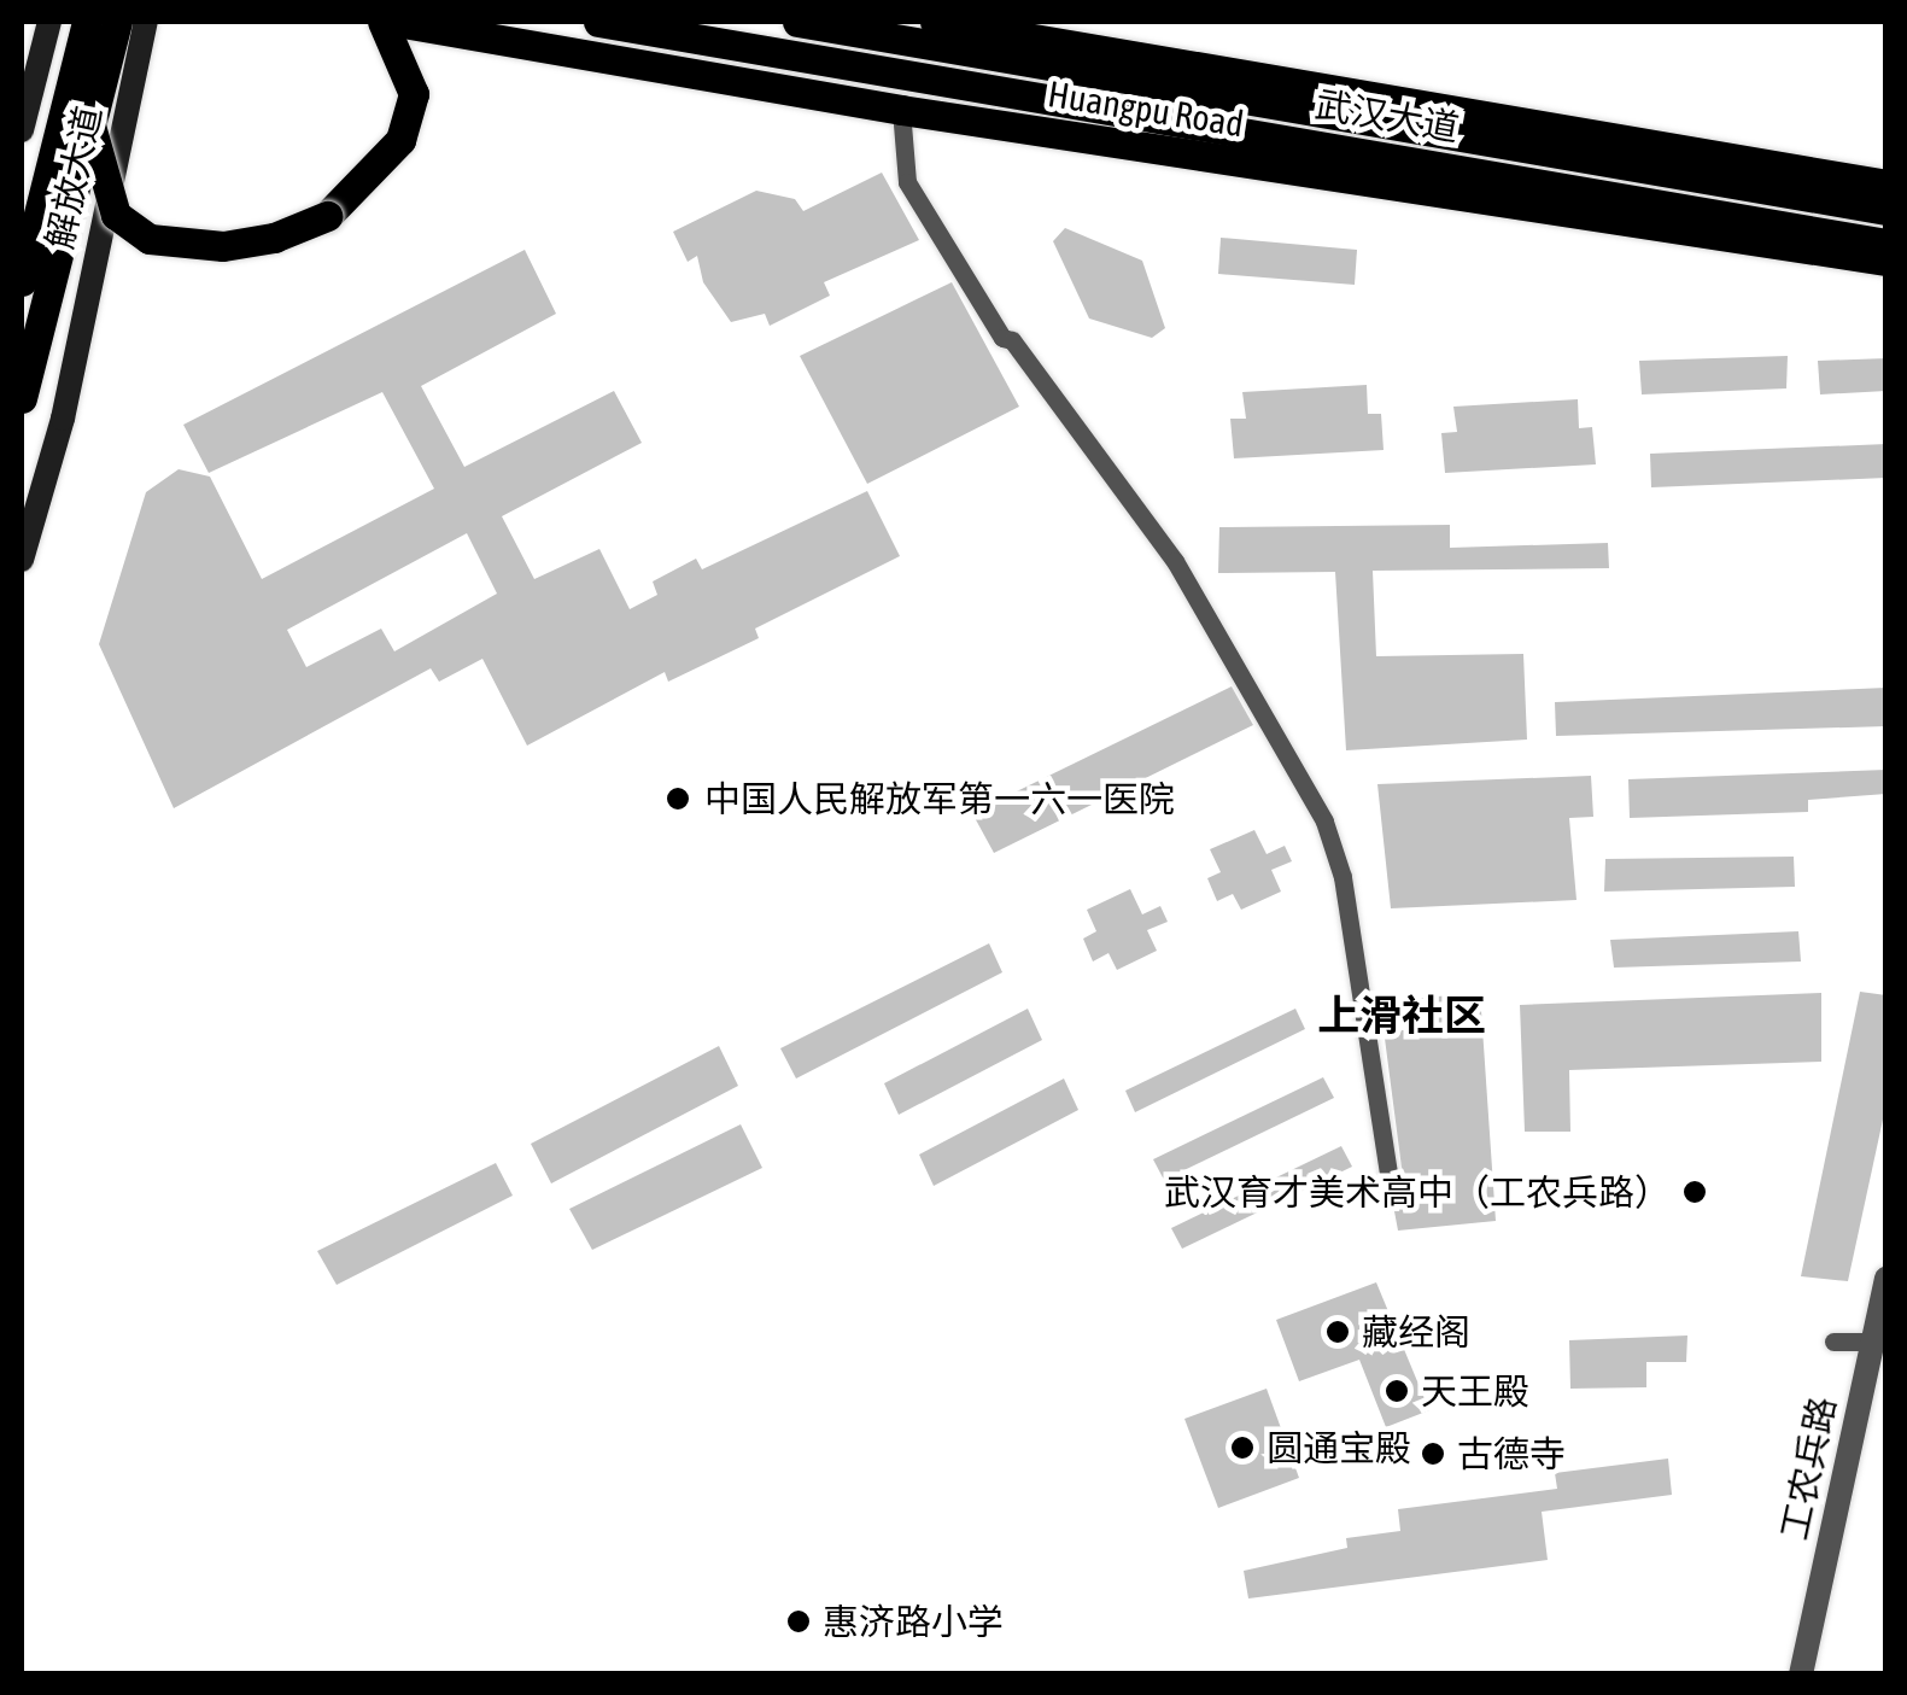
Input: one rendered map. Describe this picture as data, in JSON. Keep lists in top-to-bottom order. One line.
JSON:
{"streets":{"main road":["Huangpu Road","武汉大道","解放大道"],"street":["工农兵路"]},"districts":["上滑社区"],"places":["中国人民解放军第一六一医院","武汉育才美术高中（工农兵路）","藏经阁","天王殿","圆通宝殿","古德寺","惠济路小学"]}
